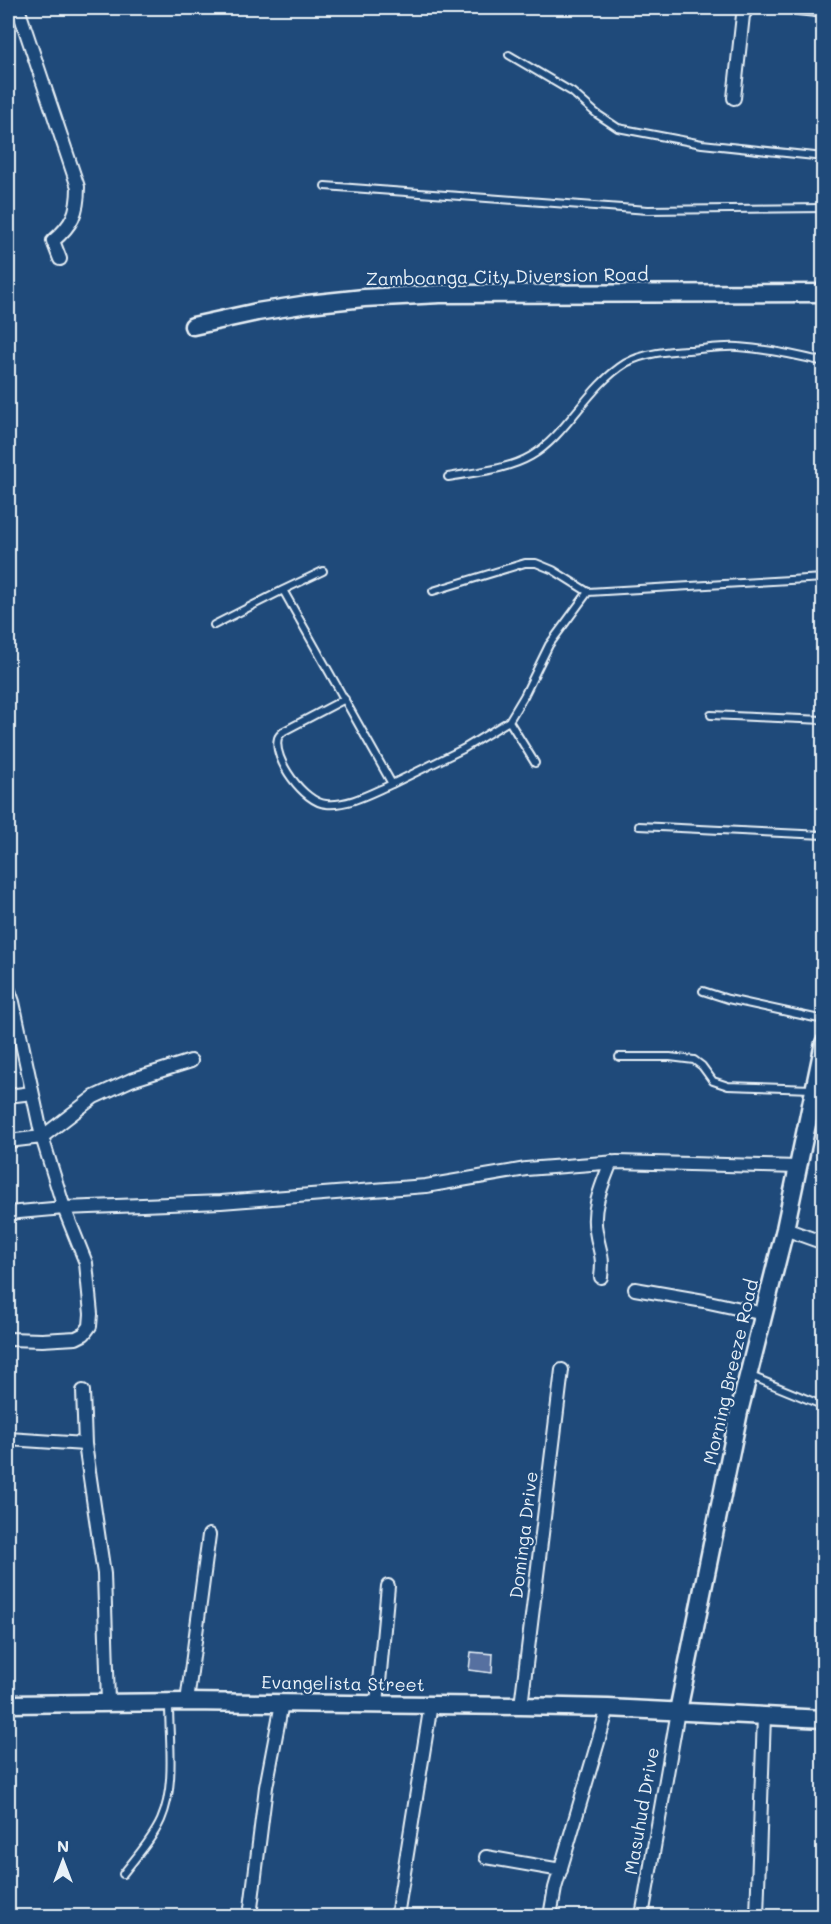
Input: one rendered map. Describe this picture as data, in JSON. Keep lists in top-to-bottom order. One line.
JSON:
{"streets":{"main road":["Zamboanga City Diversion Road","Morning Breeze Road","Evangelista Street"],"street":["Dominga Drive","Masuhud Drive"]},"crossings":[["Morning Breeze Road","Evangelista Street"],["Morning Breeze Road","Masuhud Drive"],["Dominga Drive","Evangelista Street"],["Evangelista Street","Masuhud Drive"]],"north":"top"}
